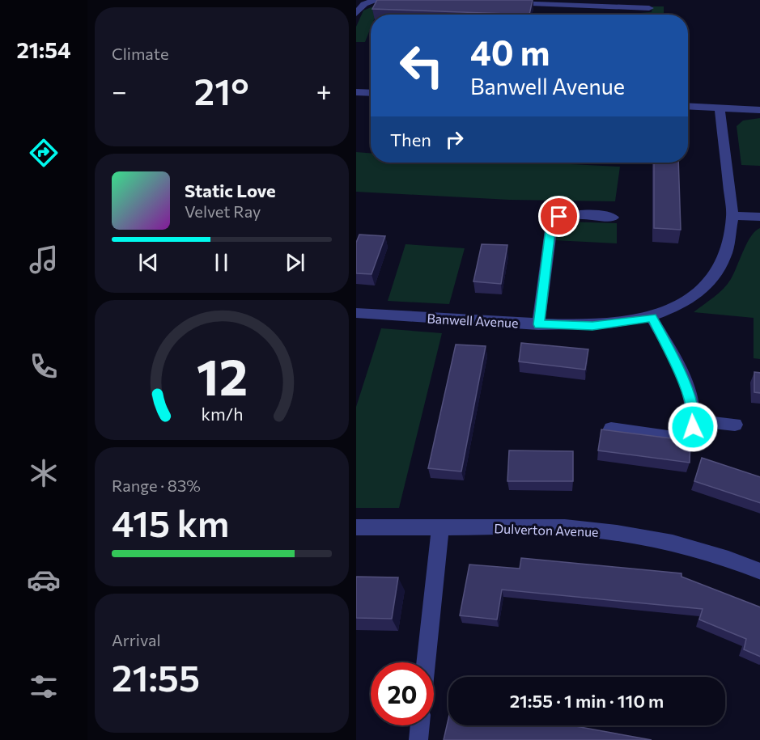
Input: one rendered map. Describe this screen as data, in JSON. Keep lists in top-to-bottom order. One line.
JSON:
{"streets":{"street":["Banwell Avenue","Dulverton Avenue"]},"page":{"tabs":"21:54","tile":["Climate",["Range · 83%","415 km"],["Arrival","21:55"]],"turn":["40 m","Banwell Avenue"],"heat":["−","21°","+"],"then":"Then","song":["Static Love","Velvet Ray"],"limit":"20","trip":"21:55 · 1 min · 110 m","gauge":["12","km/h"]}}
